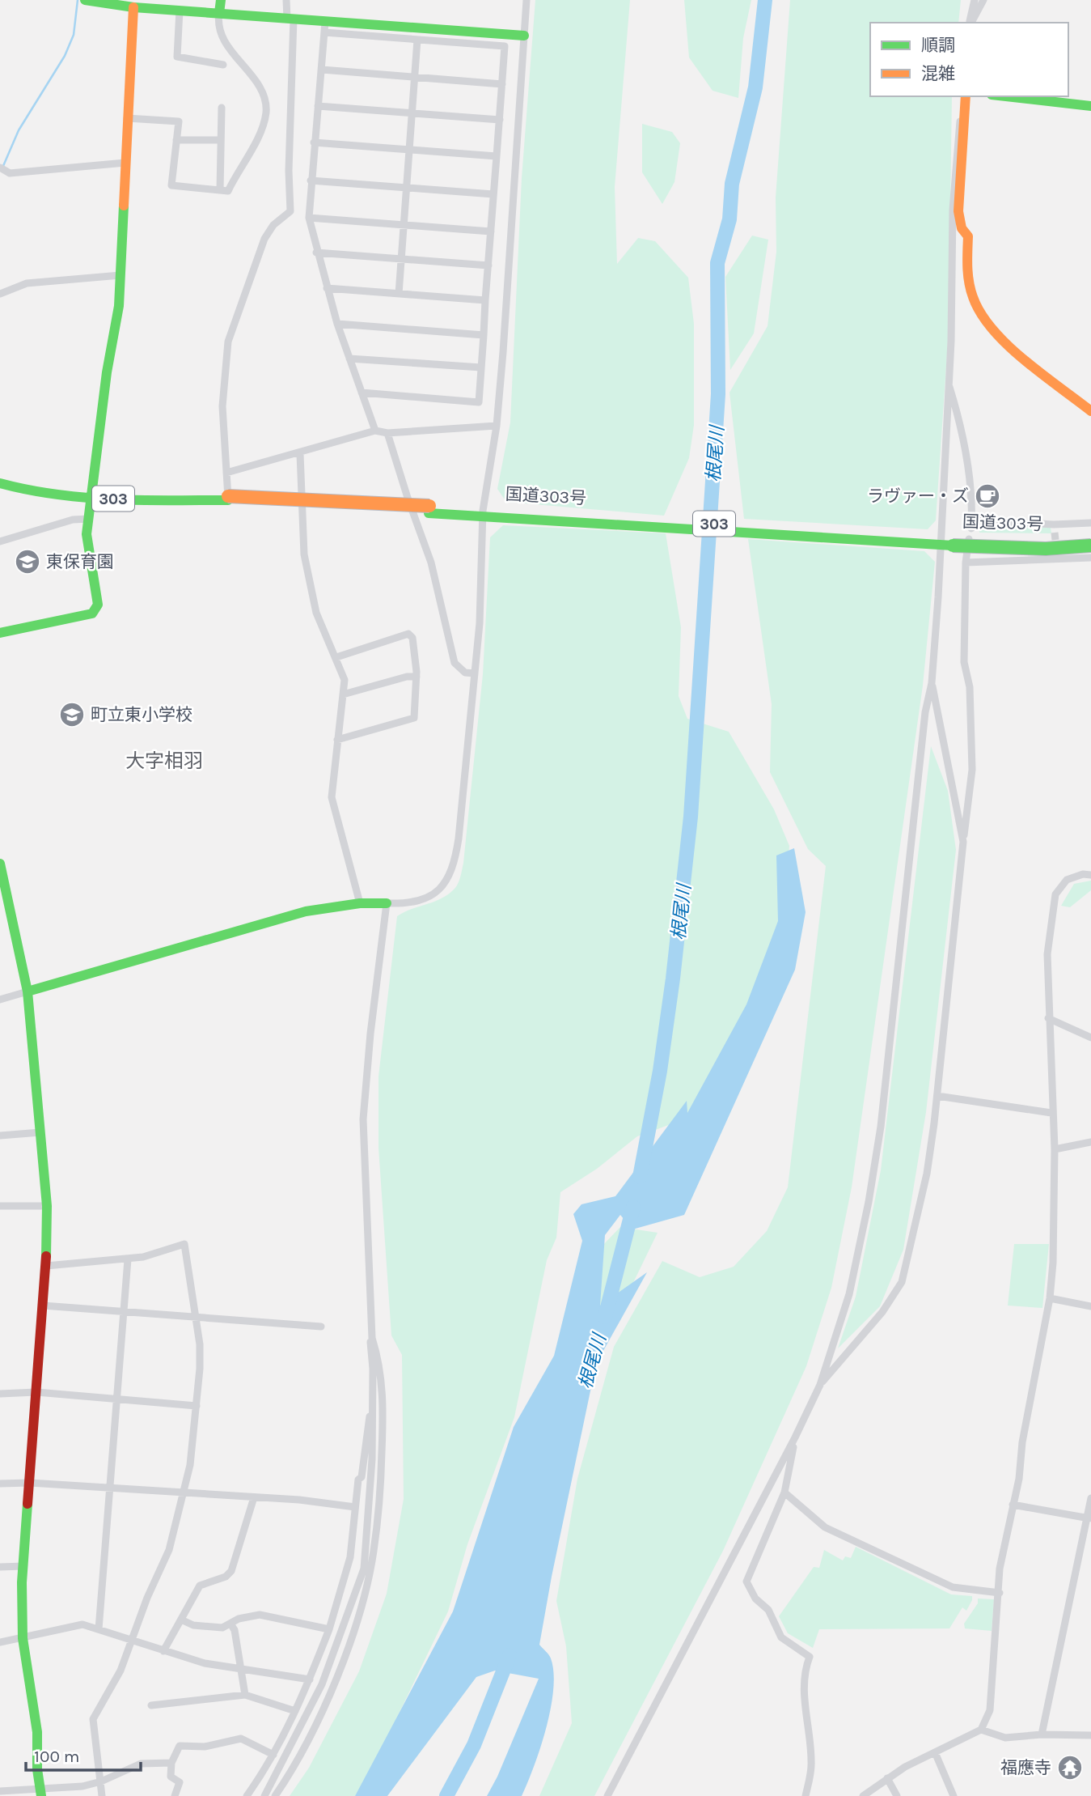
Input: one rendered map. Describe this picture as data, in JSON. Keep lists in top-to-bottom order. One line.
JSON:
{"streets":{"main road":["国道303号","303"]},"districts":["大字相羽"],"water":["根尾川"],"places":{"cafe":["ラヴァー・ズ"],"school or university":["東保育園","町立東小学校"],"temple":["福應寺"]},"legend":["順調","混雑"],"scale_bar":"100 m"}
